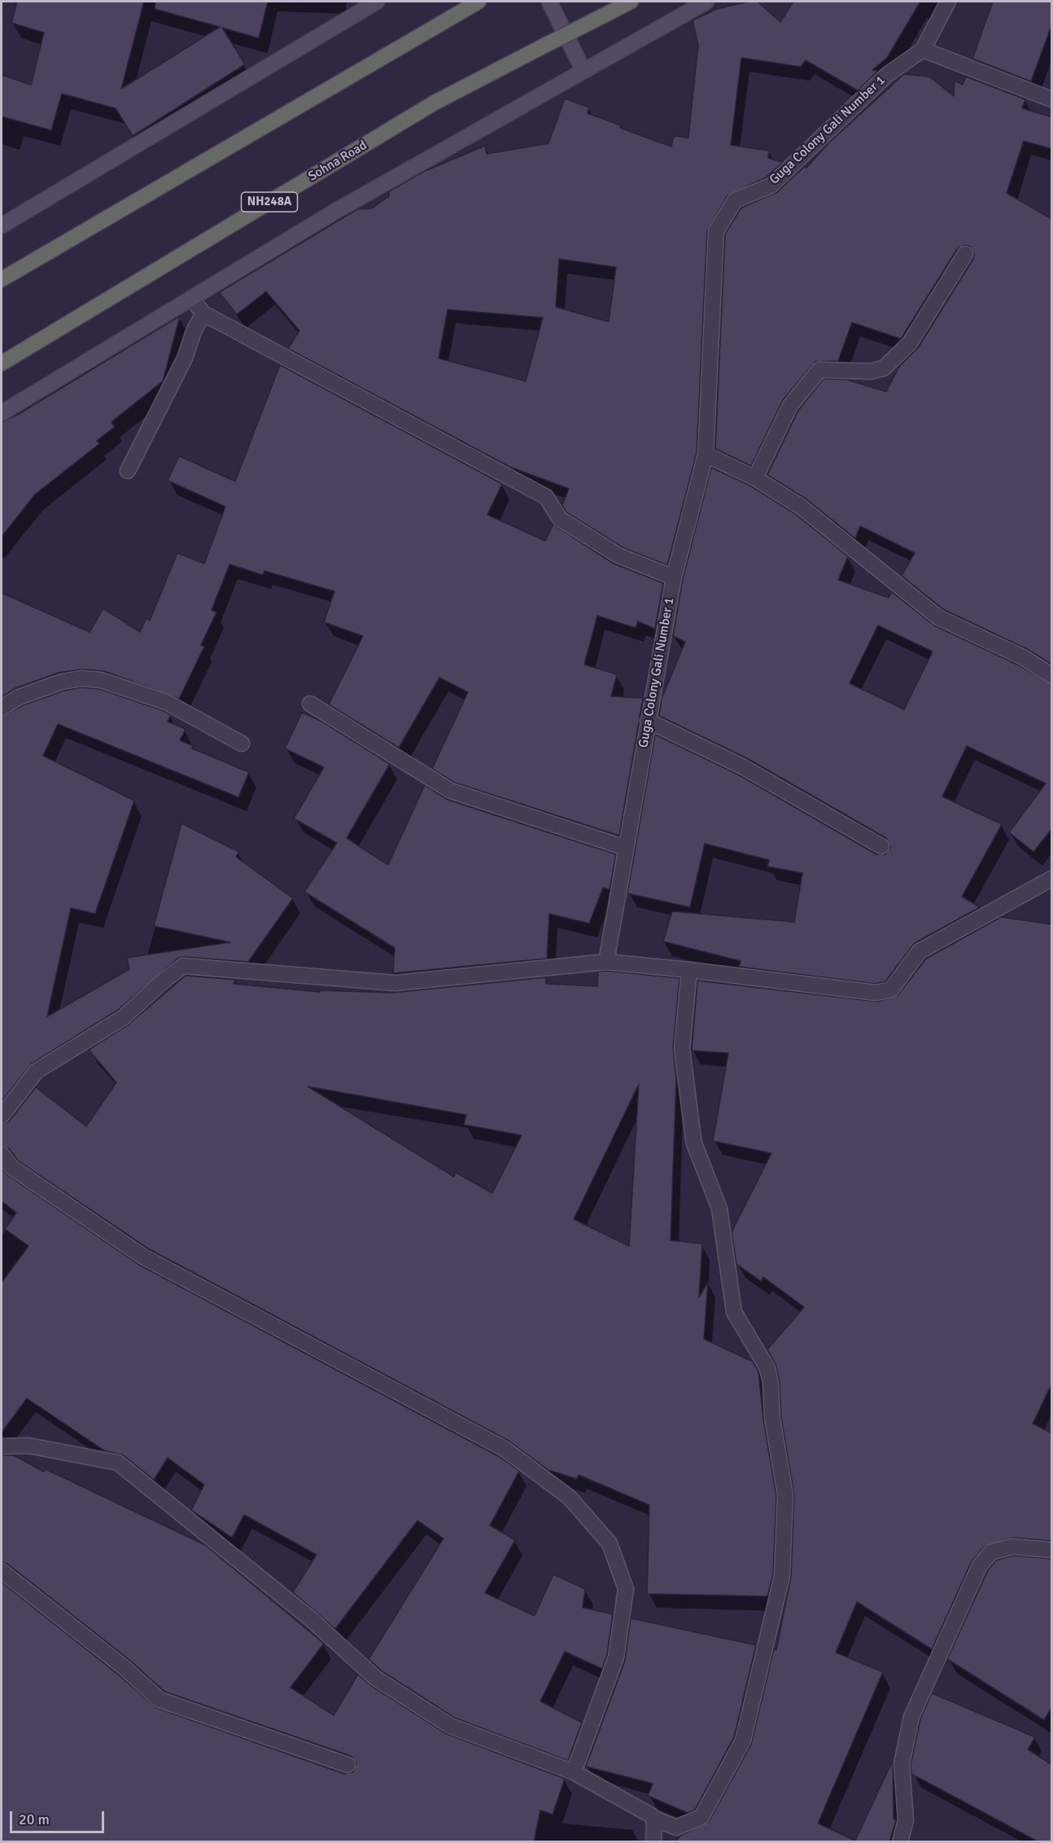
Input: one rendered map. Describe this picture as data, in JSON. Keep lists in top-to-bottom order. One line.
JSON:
{"streets":{"highway":["Sohna Road","NH248A"],"street":["Guga Colony Gali Number 1"]},"scale_bar":"20 m"}
